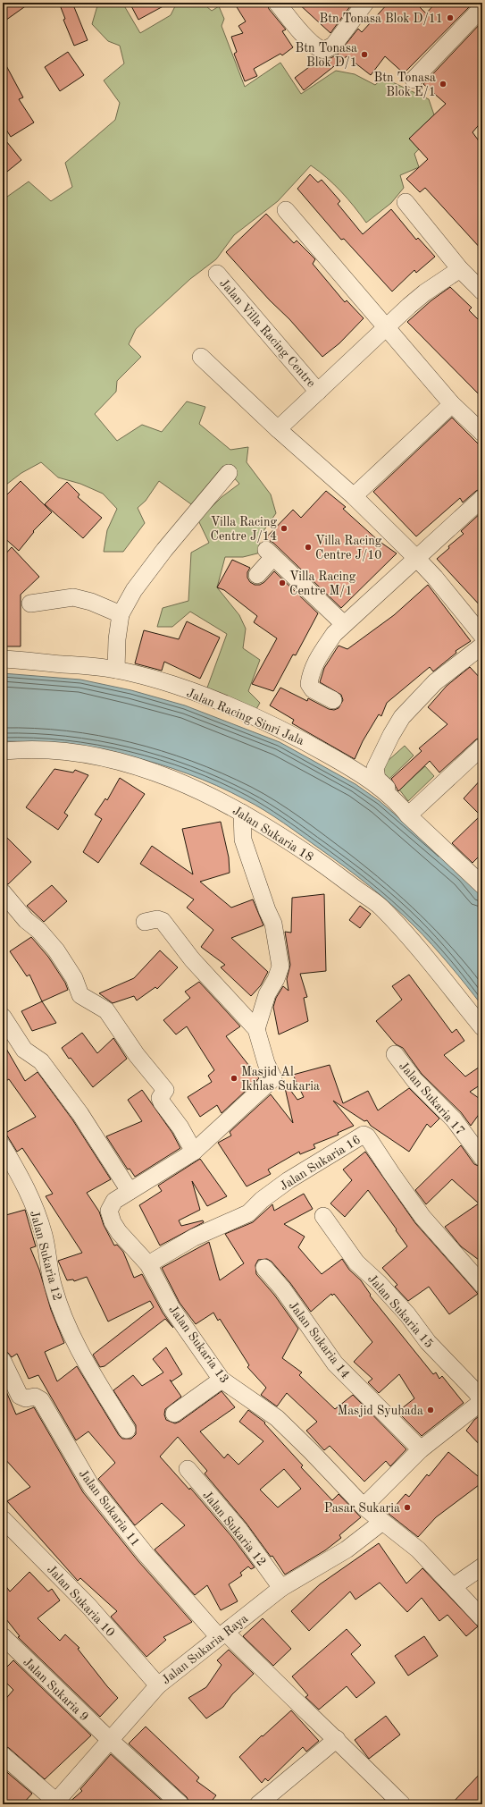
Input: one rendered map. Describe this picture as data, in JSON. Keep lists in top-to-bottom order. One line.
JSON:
{"streets":{"street":["Jalan Villa Racing Centre","Jalan Racing Sinri Jala","Jalan Sukaria 18","Jalan Sukaria 17","Jalan Sukaria 16","Jalan Sukaria 12","Jalan Sukaria 15","Jalan Sukaria 14","Jalan Sukaria 13","Jalan Sukaria 11","Jalan Sukaria 10","Jalan Sukaria Raya","Jalan Sukaria 9"]},"crossings":[["Jalan Sukaria 16","Jalan Sukaria 13"],["Jalan Sukaria 12","Jalan Sukaria Raya"],["Jalan Sukaria 13","Jalan Sukaria Raya"],["Jalan Sukaria 11","Jalan Sukaria Raya"],["Jalan Sukaria 10","Jalan Sukaria Raya"],["Jalan Sukaria Raya","Jalan Sukaria 9"]],"places":["Btn Tonasa Blok D/11","Btn Tonasa Blok D/1","Btn Tonasa Blok E/1","Villa Racing Centre J/14","Villa Racing Centre J/10","Villa Racing Centre M/1","Masjid Al Ikhlas Sukaria","Masjid Syuhada","Pasar Sukaria"]}
